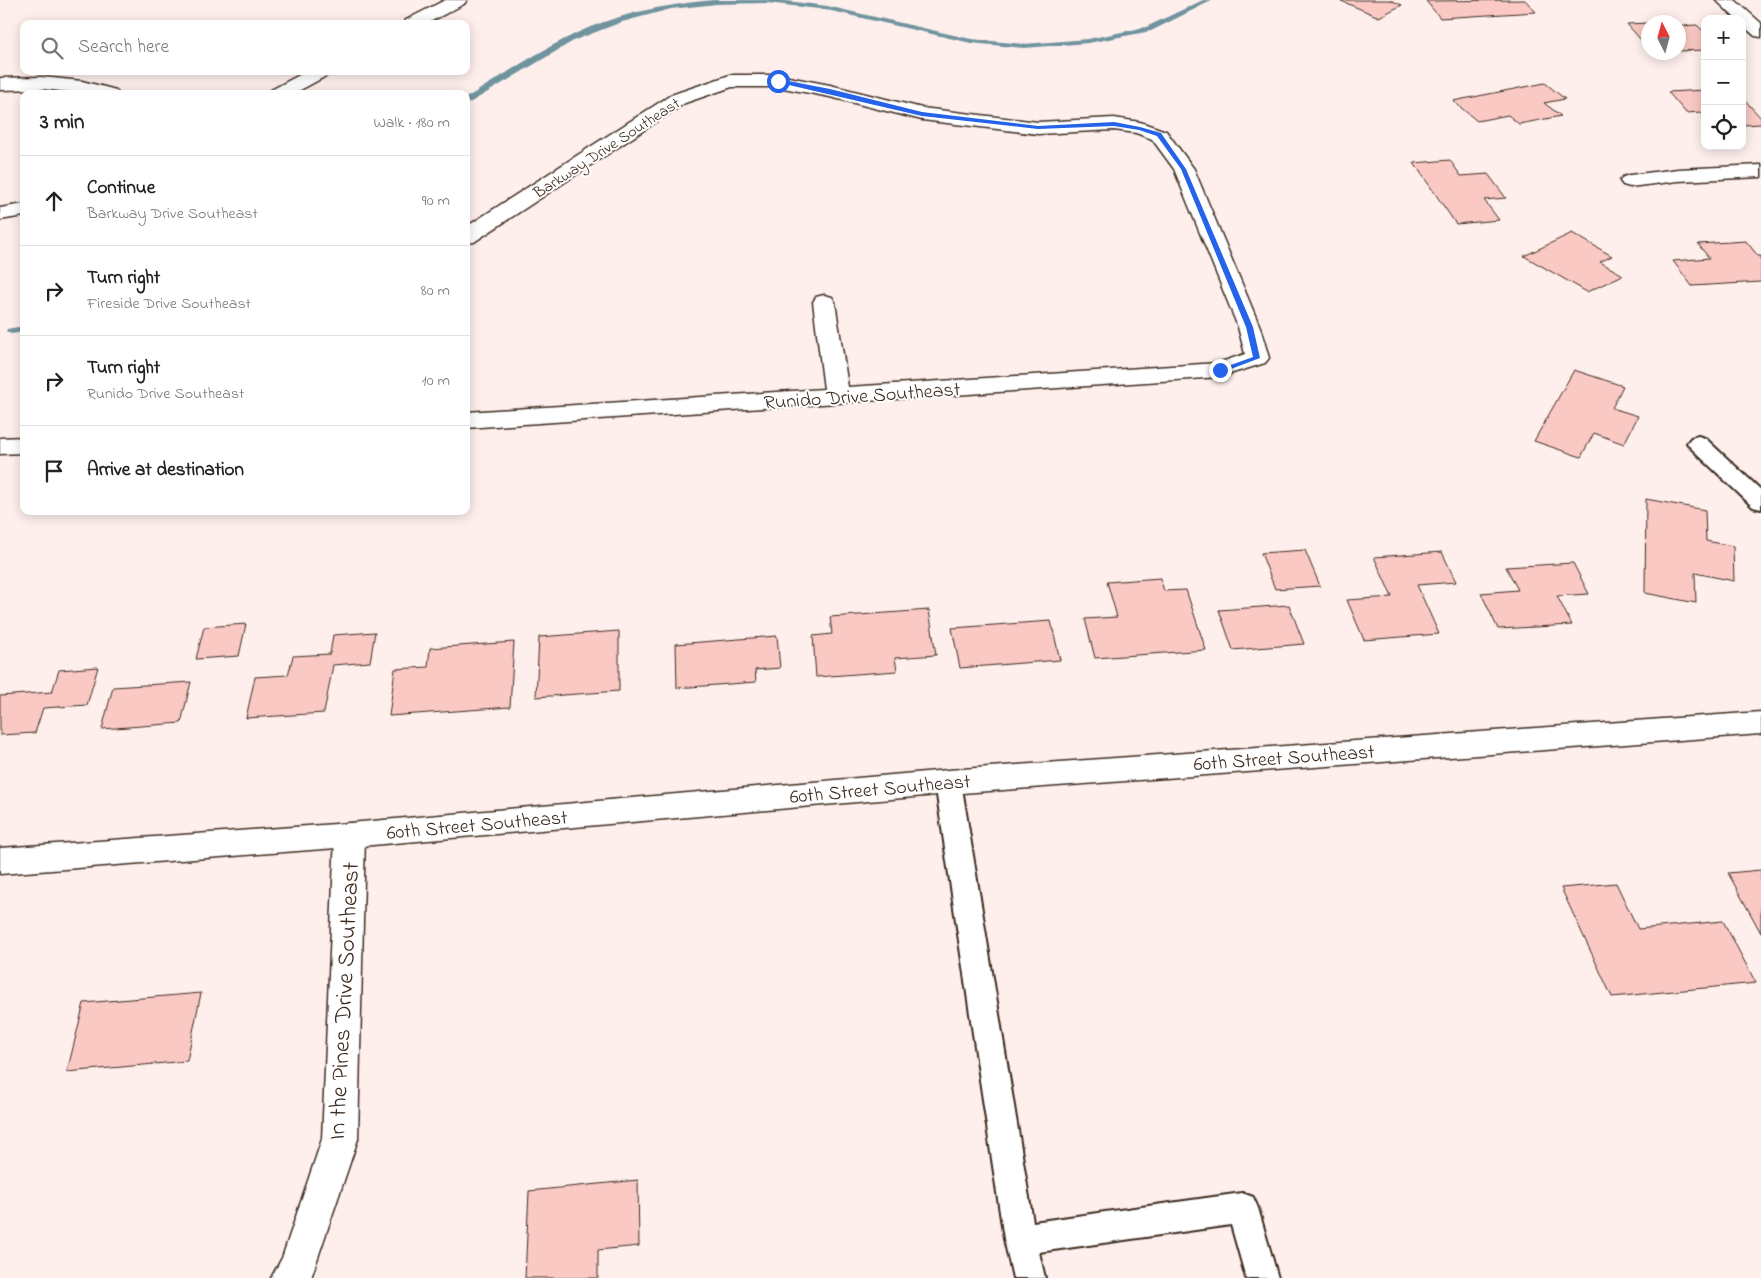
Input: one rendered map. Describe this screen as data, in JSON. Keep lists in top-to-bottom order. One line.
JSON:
{"streets":{"street":["Barkway Drive Southeast","Runido Drive Southeast","60th Street Southeast","In the Pines Drive Southeast"]},"crossings":[["Barkway Drive Southeast","Runido Drive Southeast"],["60th Street Southeast","In the Pines Drive Southeast"]],"north":"top","page":{"map_buttons":["+","−"],"search":"Search here","heading":["3 min","Walk · 180 m"],"list":[["Continue","Barkway Drive Southeast","90 m"],["Turn right","Fireside Drive Southeast","80 m"],["Turn right","Runido Drive Southeast","10 m"],"Arrive at destination"]}}
